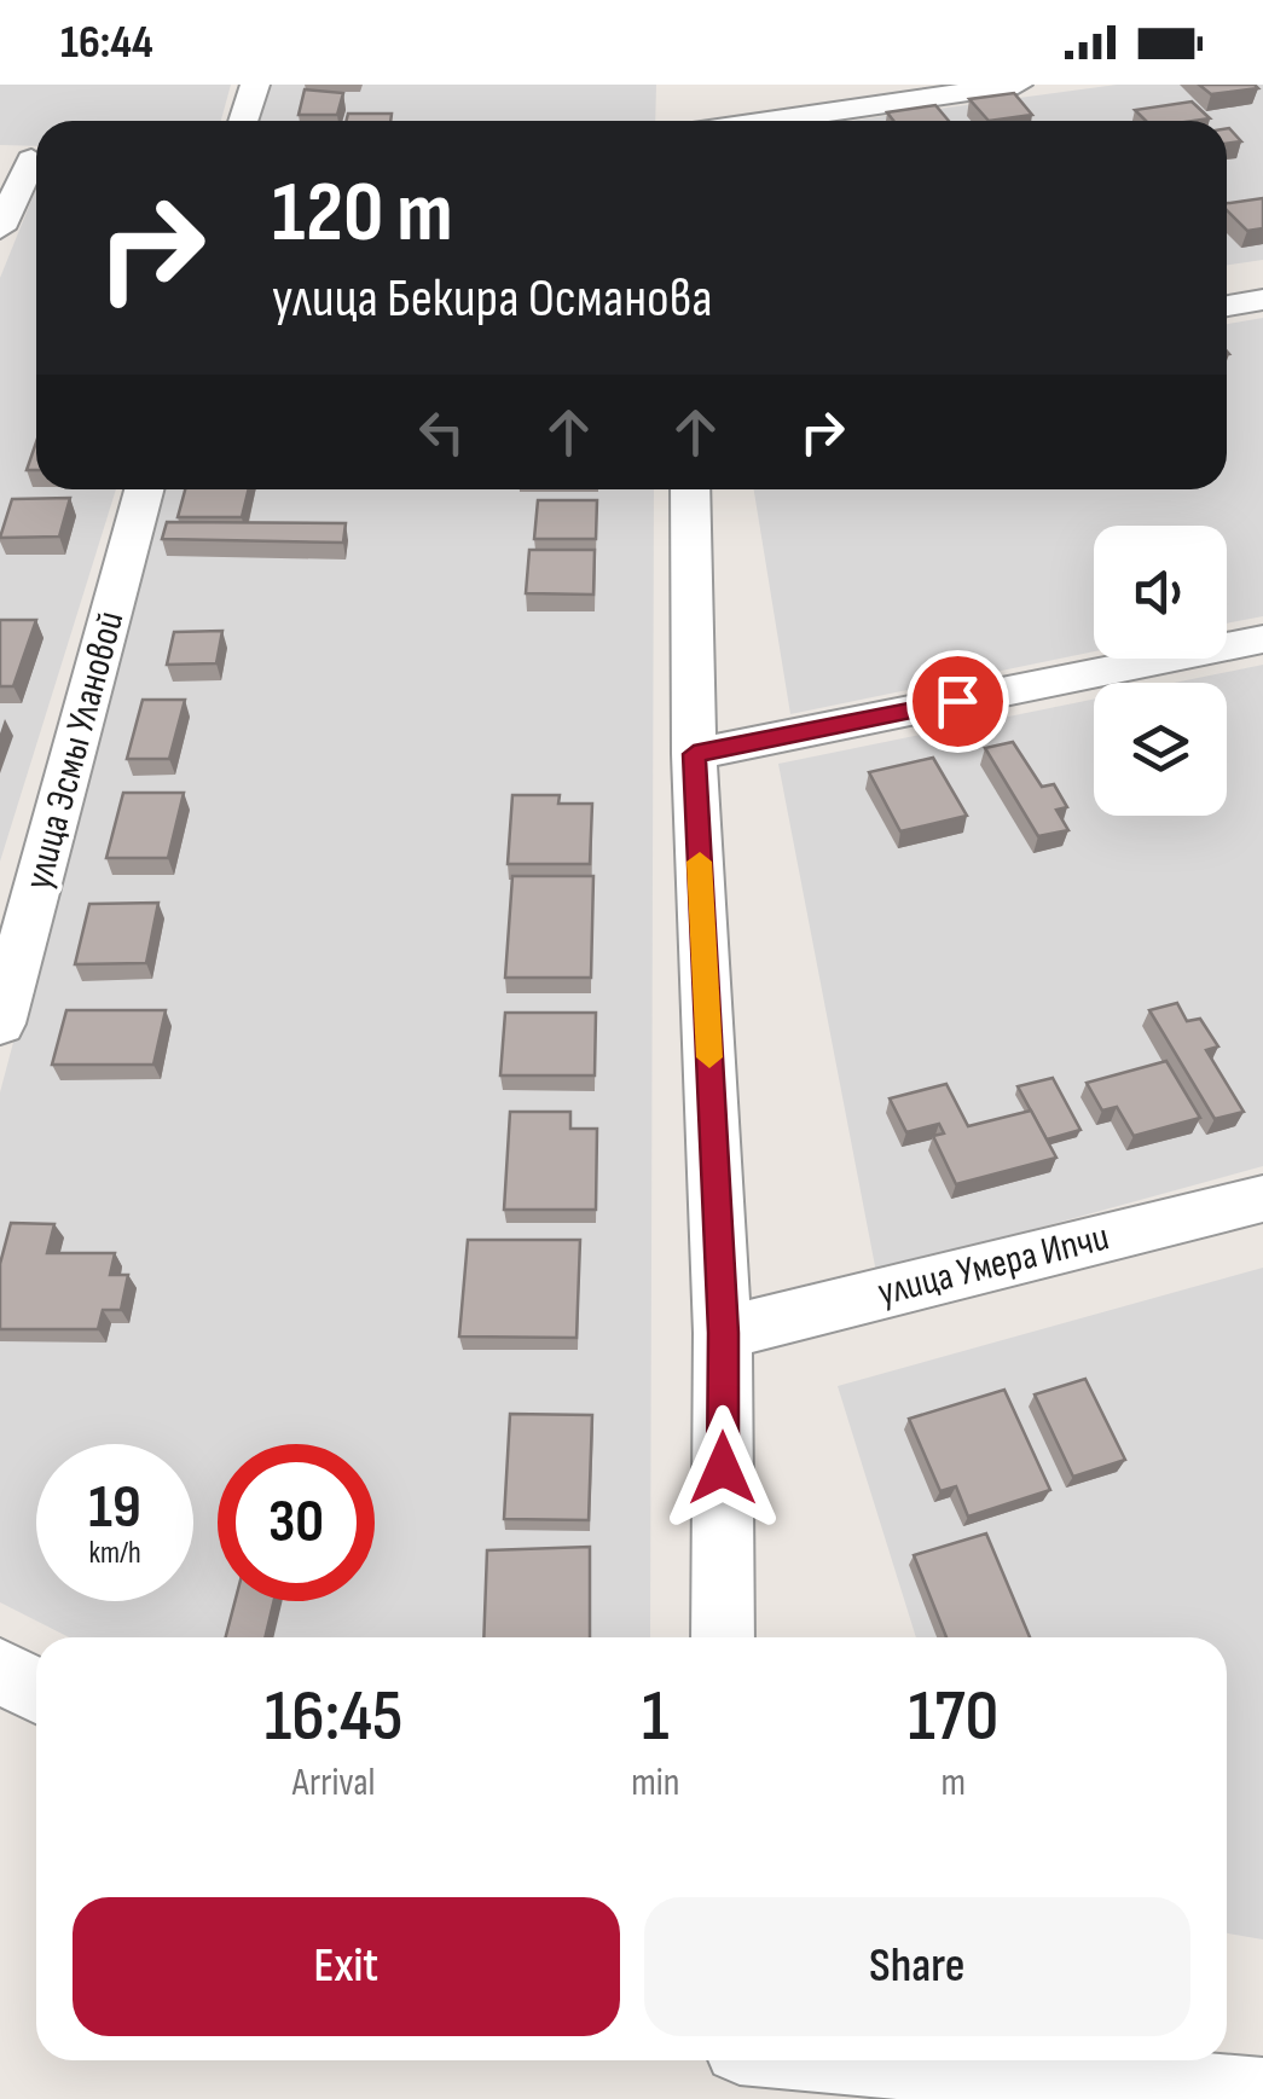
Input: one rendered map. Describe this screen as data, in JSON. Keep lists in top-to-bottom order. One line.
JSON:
{"streets":{"street":["улица Эсмы Улановой","улица Умера Ипчи"]},"page":{"status":"16:44","turn":["120 m","улица Бекира Османова"],"speed":"19 km/h","limit":"30","eta":["16:45","Arrival","1","min","170","m"],"buttons":["Exit","Share"]}}
